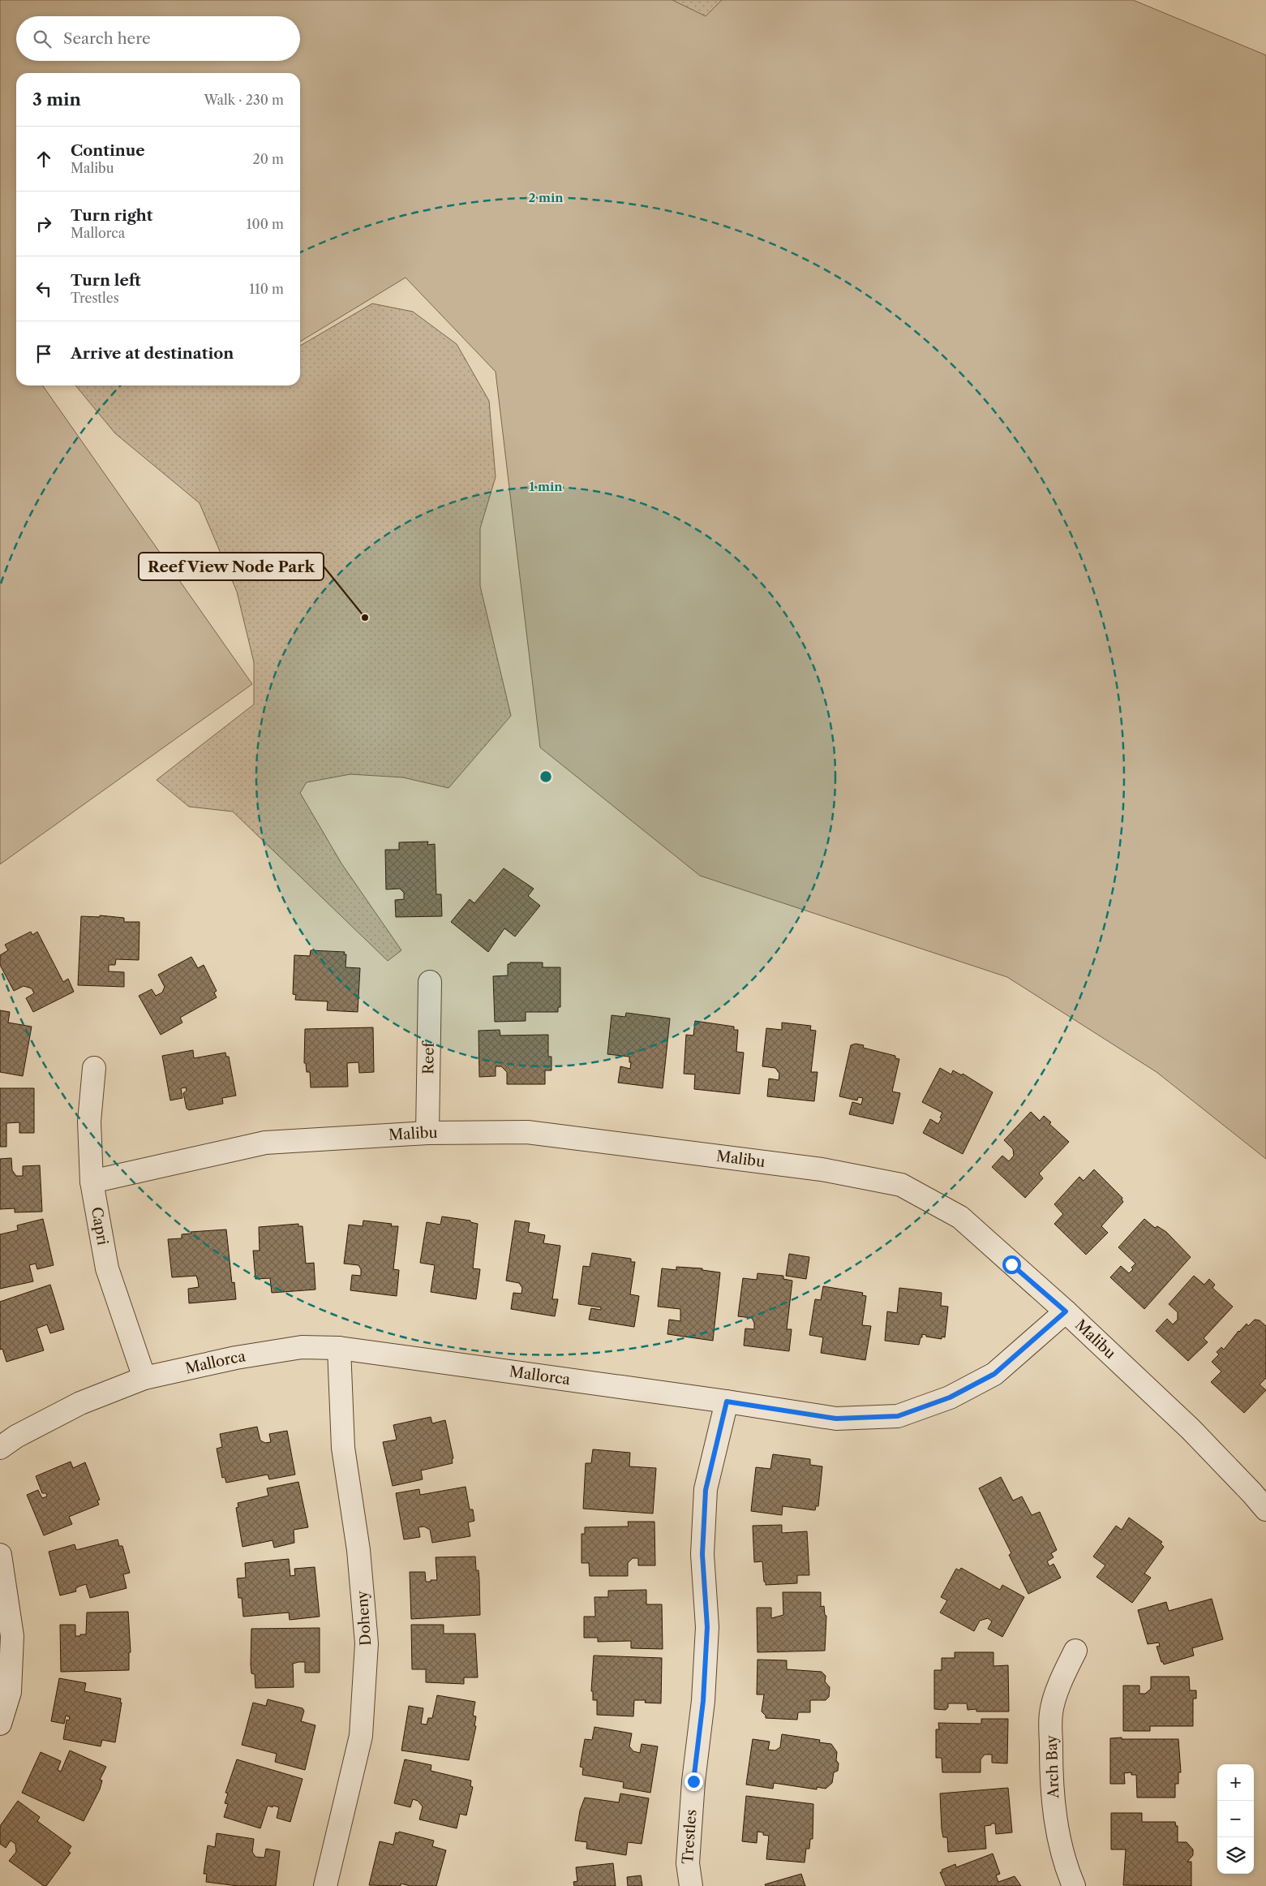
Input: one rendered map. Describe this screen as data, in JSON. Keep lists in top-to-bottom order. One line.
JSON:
{"streets":{"street":["Reef","Malibu","Capri","Mallorca","Doheny","Arch Bay","Trestles"]},"crossings":[["Reef","Malibu"],["Malibu","Capri"],["Malibu","Mallorca"],["Capri","Mallorca"],["Mallorca","Doheny"],["Mallorca","Trestles"]],"places":["Reef View Node Park"],"page":{"search":"Search here","heading":["3 min","Walk · 230 m"],"list":[["Continue","Malibu","20 m"],["Turn right","Mallorca","100 m"],["Turn left","Trestles","110 m"],"Arrive at destination"],"map_buttons":["+","−"]},"rings":["2 min","1 min"]}
